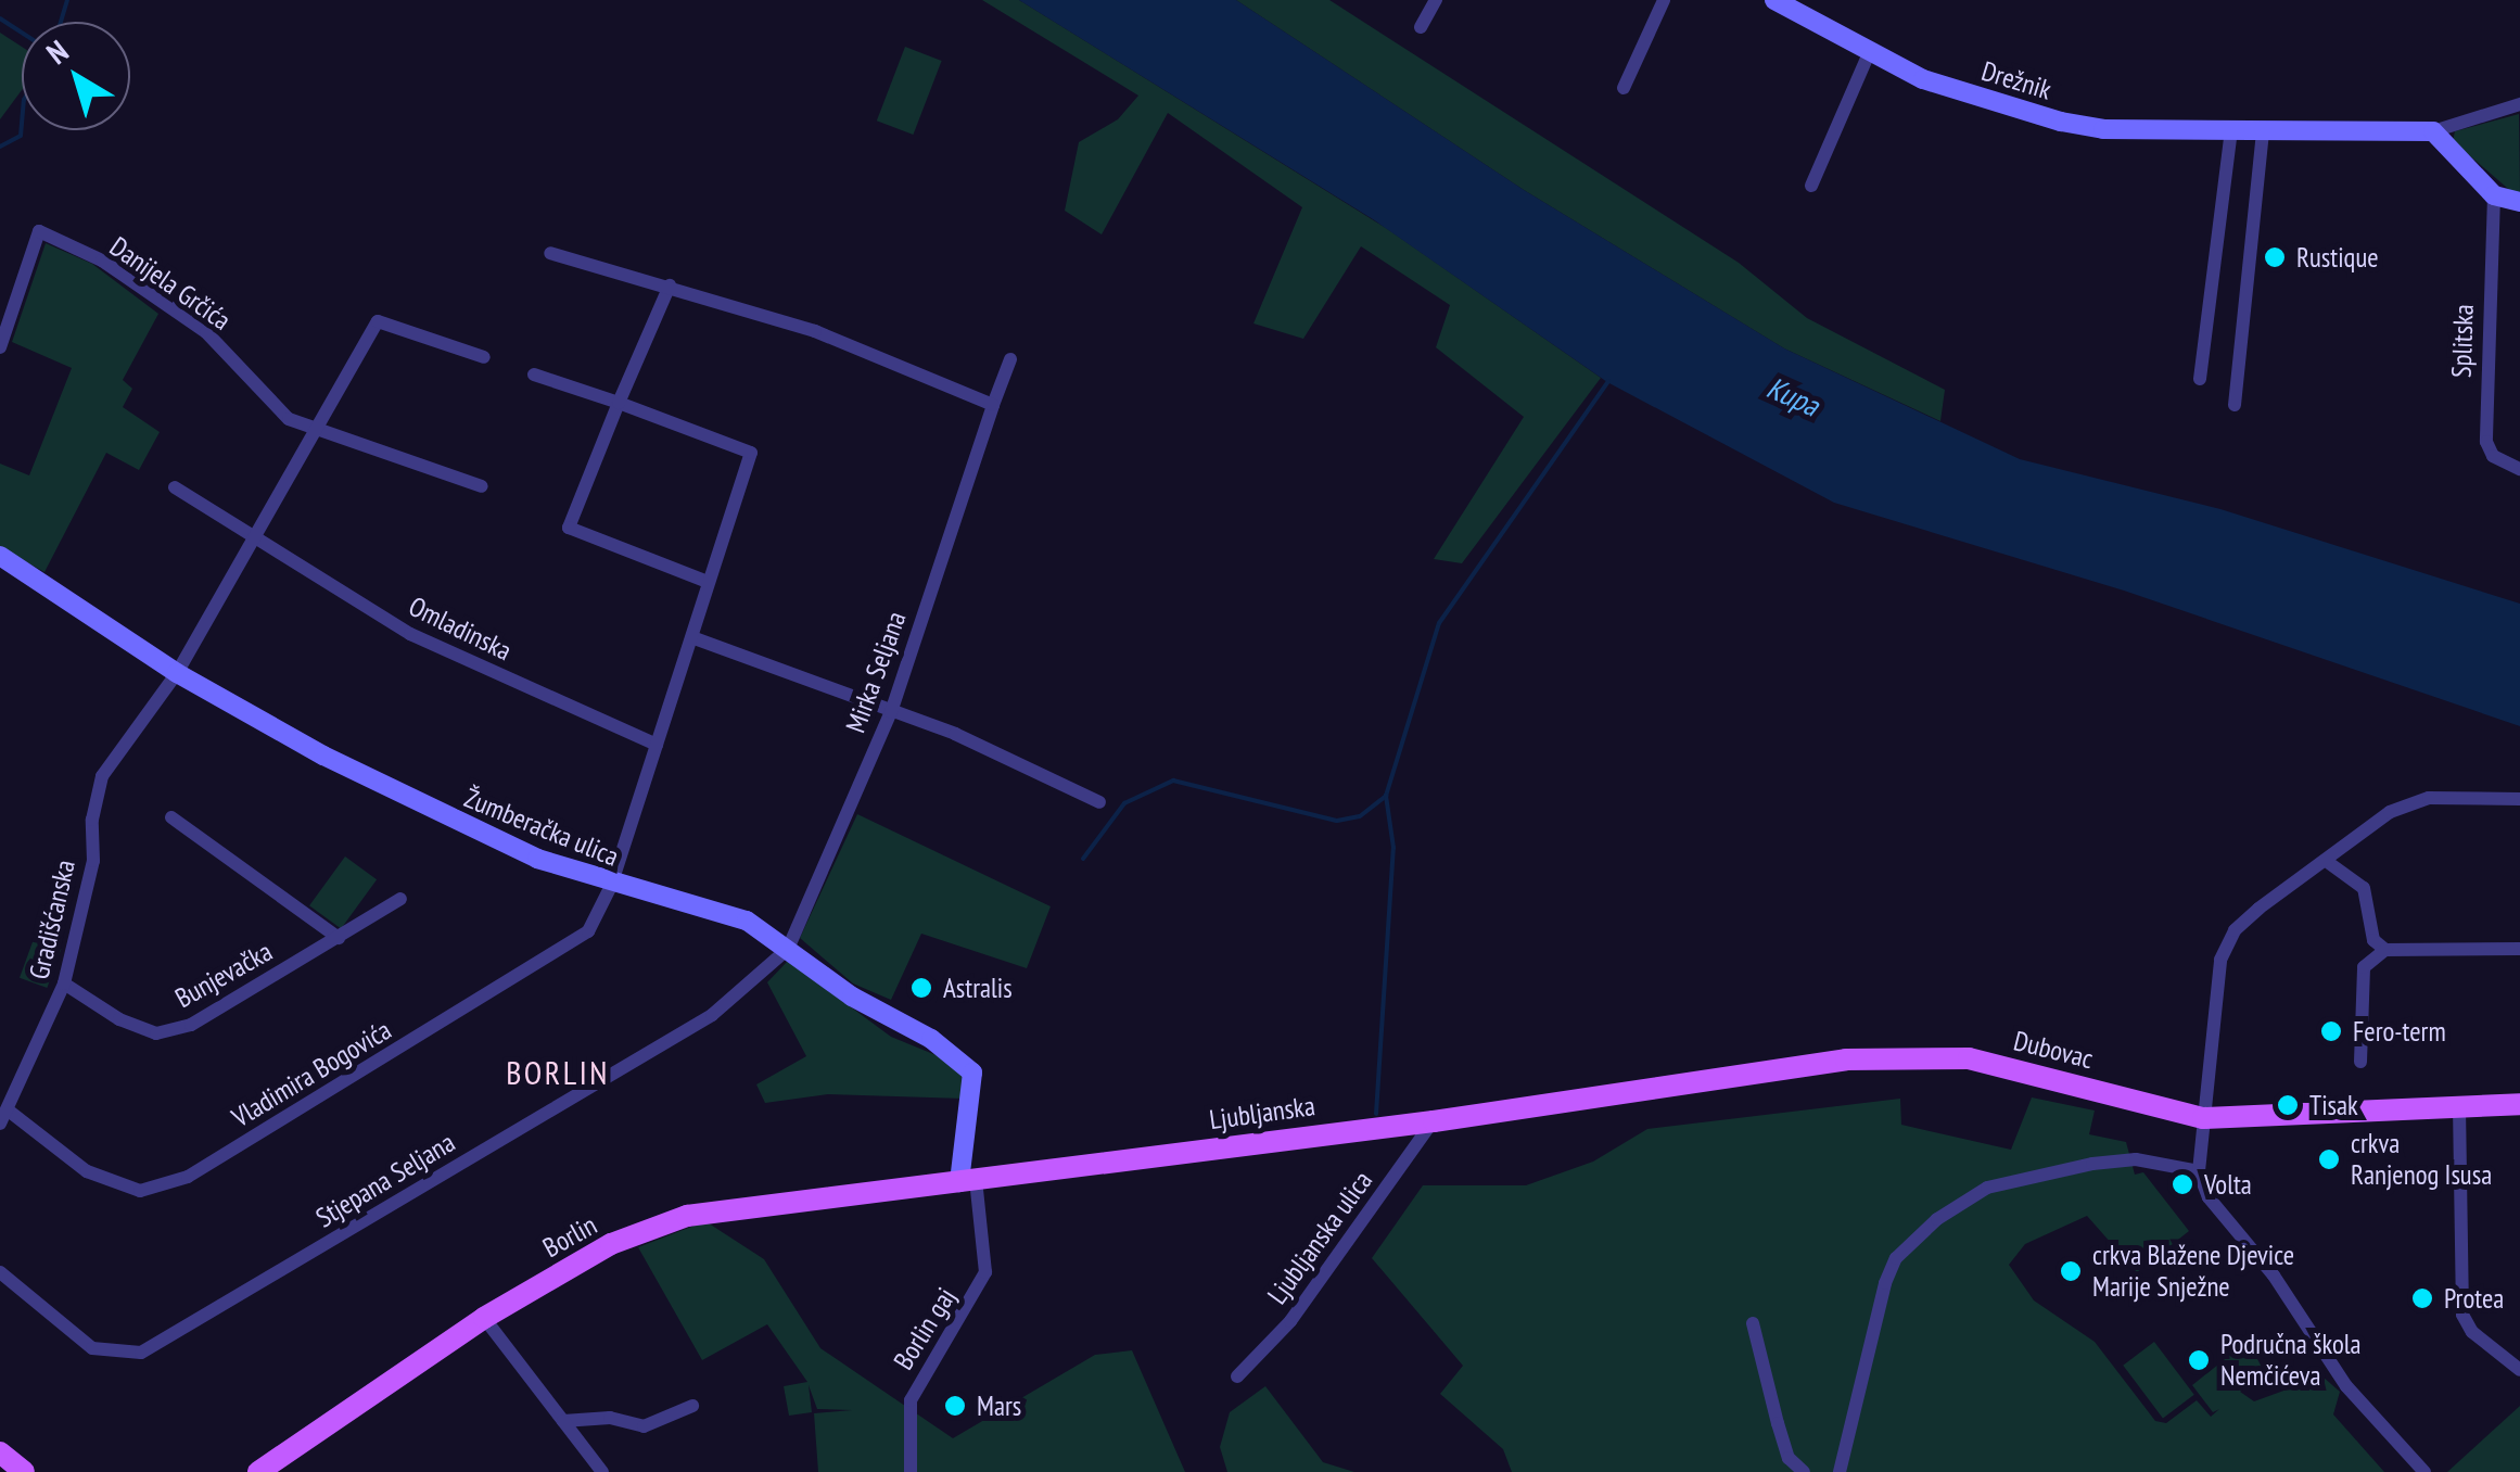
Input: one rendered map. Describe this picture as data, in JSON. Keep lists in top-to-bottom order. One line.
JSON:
{"streets":{"main road":["Drežnik","Žumberačka ulica","Dubovac","Ljubljanska","Borlin"],"street":["Danijela Grčića","Splitska","Omladinska","Mirka Seljana","Gradišćanska","Bunjevačka","Vladimira Bogovića","Stjepana Seljana","Ljubljanska ulica","Borlin gaj"]},"crossings":[["Omladinska","Vladimira Bogovića"],["Mirka Seljana","Žumberačka ulica"],["Mirka Seljana","Stjepana Seljana"],["Žumberačka ulica","Gradišćanska"],["Žumberačka ulica","Vladimira Bogovića"],["Žumberačka ulica","Ljubljanska"],["Žumberačka ulica","Stjepana Seljana"],["Žumberačka ulica","Borlin"],["Žumberačka ulica","Borlin gaj"],["Gradišćanska","Bunjevačka"],["Gradišćanska","Vladimira Bogovića"],["Dubovac","Ljubljanska"],["Ljubljanska","Borlin"],["Ljubljanska","Ljubljanska ulica"],["Ljubljanska","Borlin gaj"],["Borlin","Borlin gaj"]],"districts":["BORLIN"],"water":["Kupa"],"places":["Rustique","Astralis","Fero-term","Tisak","crkva Ranjenog Isusa","Volta","crkva Blažene Djevice Marije Snježne","Protea","Područna škola Nemčićeva","Mars"],"north":"top left"}
